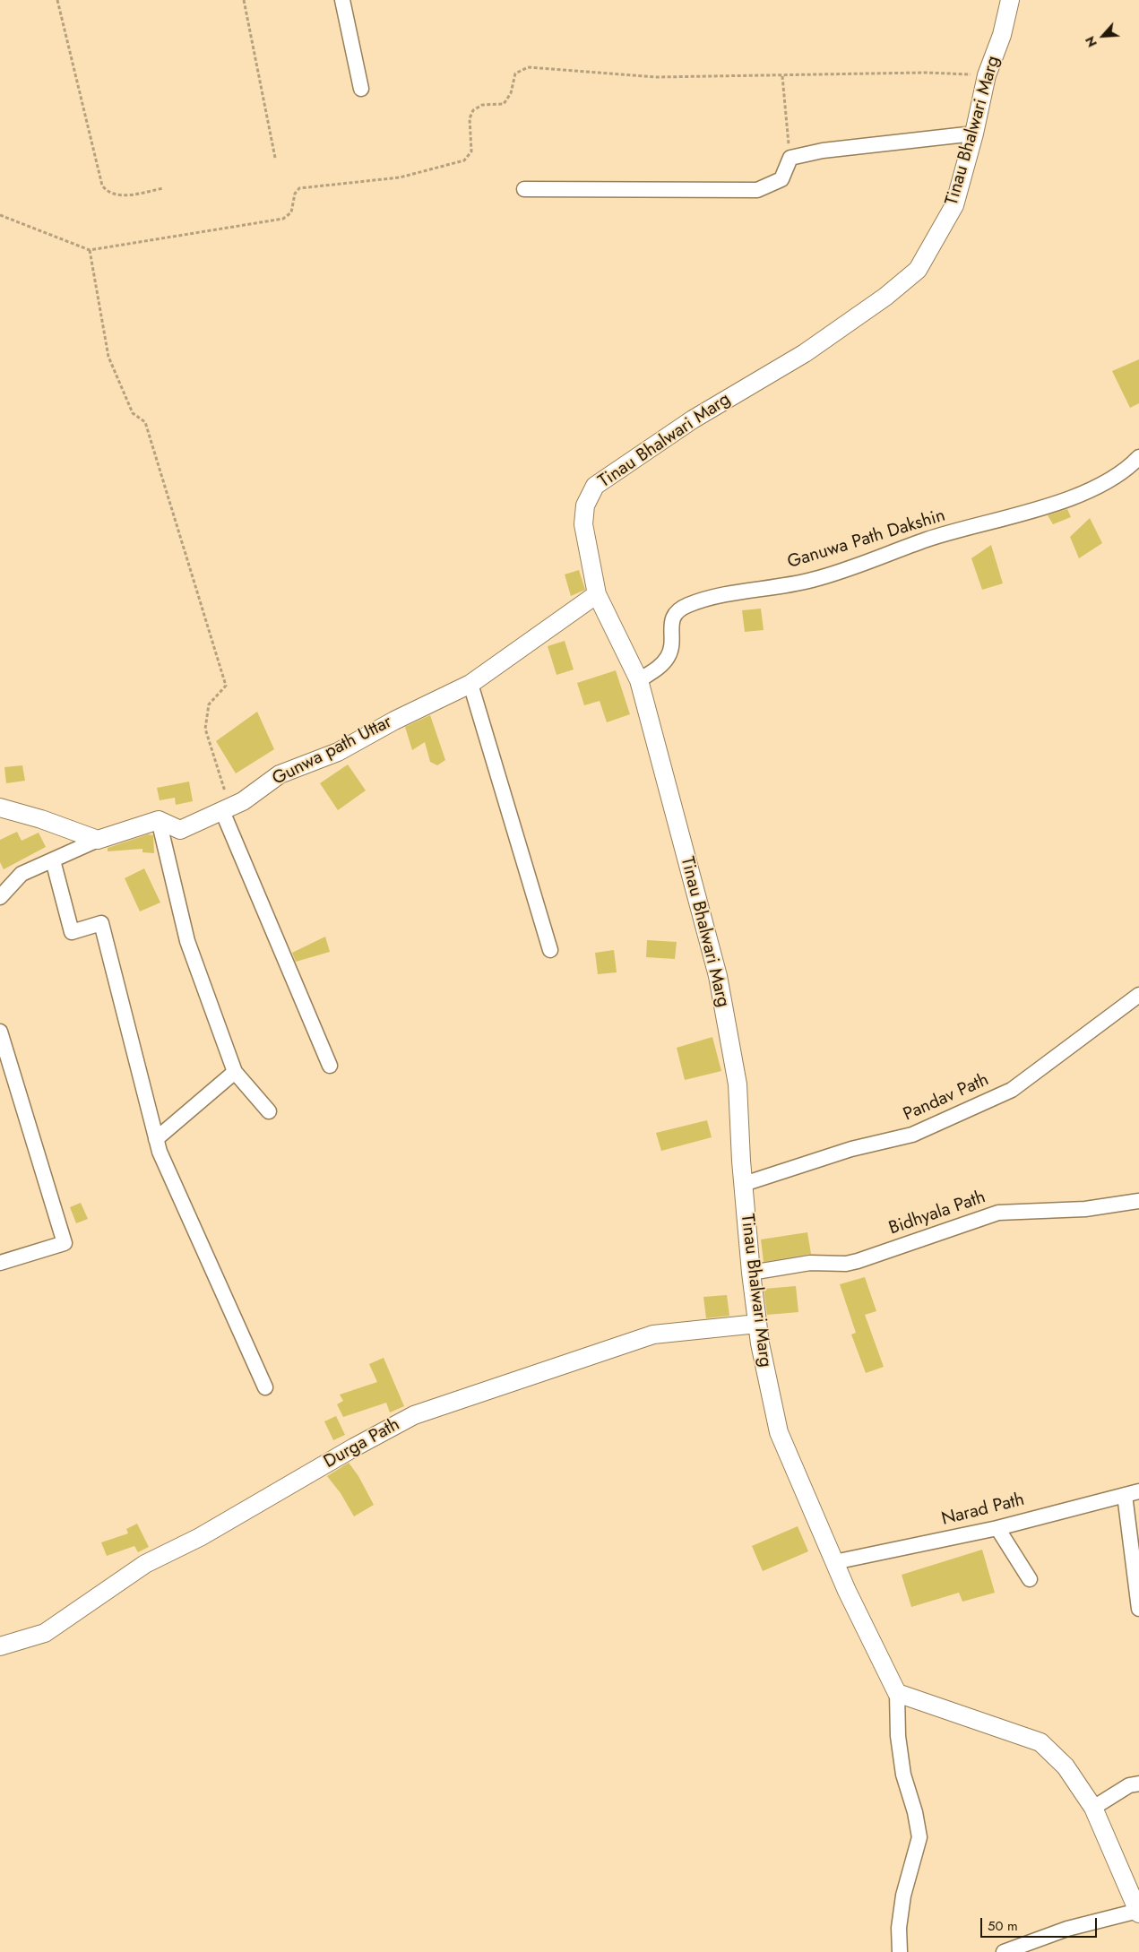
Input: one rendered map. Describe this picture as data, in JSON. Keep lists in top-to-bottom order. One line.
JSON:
{"streets":{"street":["Tinau Bhalwari Marg","Ganuwa Path Dakshin","Gunwa path Uttar","Pandav Path","Bidhyala Path","Durga Path","Narad Path"]},"crossings":[["Tinau Bhalwari Marg","Ganuwa Path Dakshin"],["Tinau Bhalwari Marg","Gunwa path Uttar"],["Tinau Bhalwari Marg","Pandav Path"],["Tinau Bhalwari Marg","Bidhyala Path"],["Tinau Bhalwari Marg","Durga Path"],["Tinau Bhalwari Marg","Narad Path"]],"scale_bar":"50 m","north":"bottom left"}
